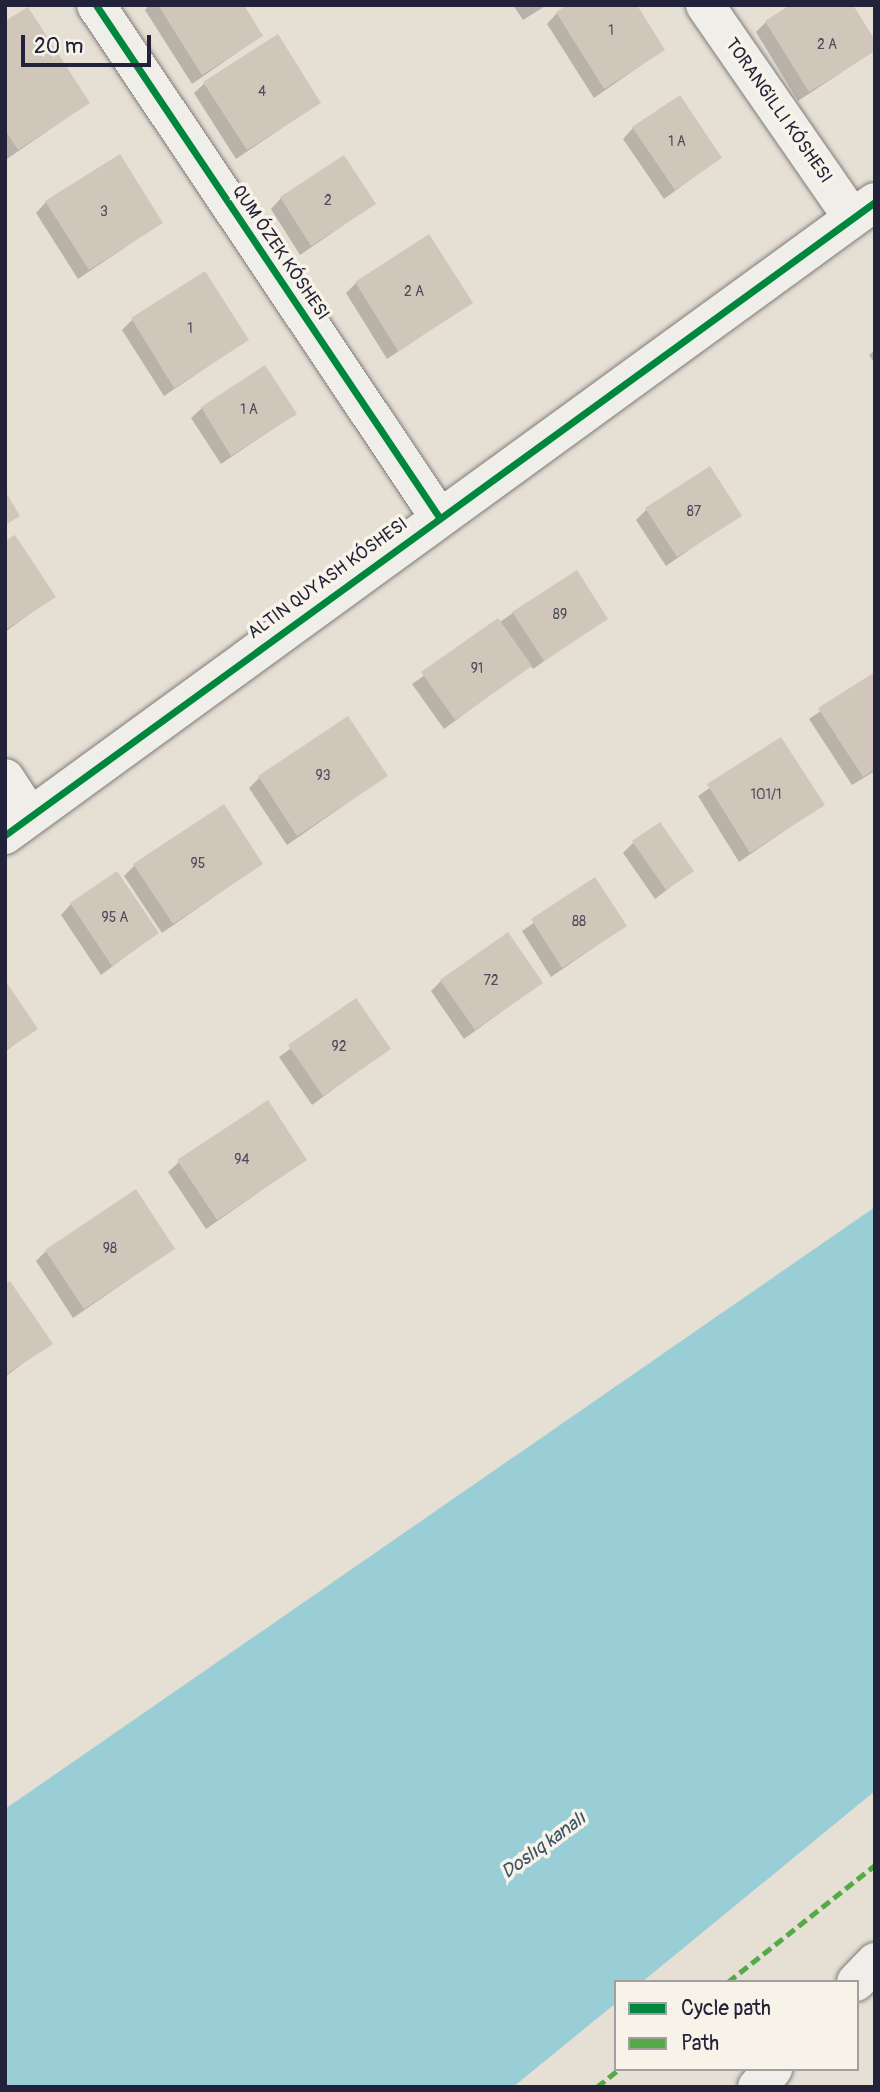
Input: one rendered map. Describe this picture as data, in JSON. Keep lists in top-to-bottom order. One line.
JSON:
{"streets":{"street":["QUM ÓZEK KÓSHESI"],"cycle path":["ALTIN QUYASH KÓSHESI"]},"water":["Doslıq kanalı"],"house_numbers":["1","2 А","4","1 А","2","3","2 А","1","1 А","87","89","91","93","101/1","95","95 А","88","72","92","94","98"],"legend":["Cycle path","Path"],"scale_bar":"20 m"}
